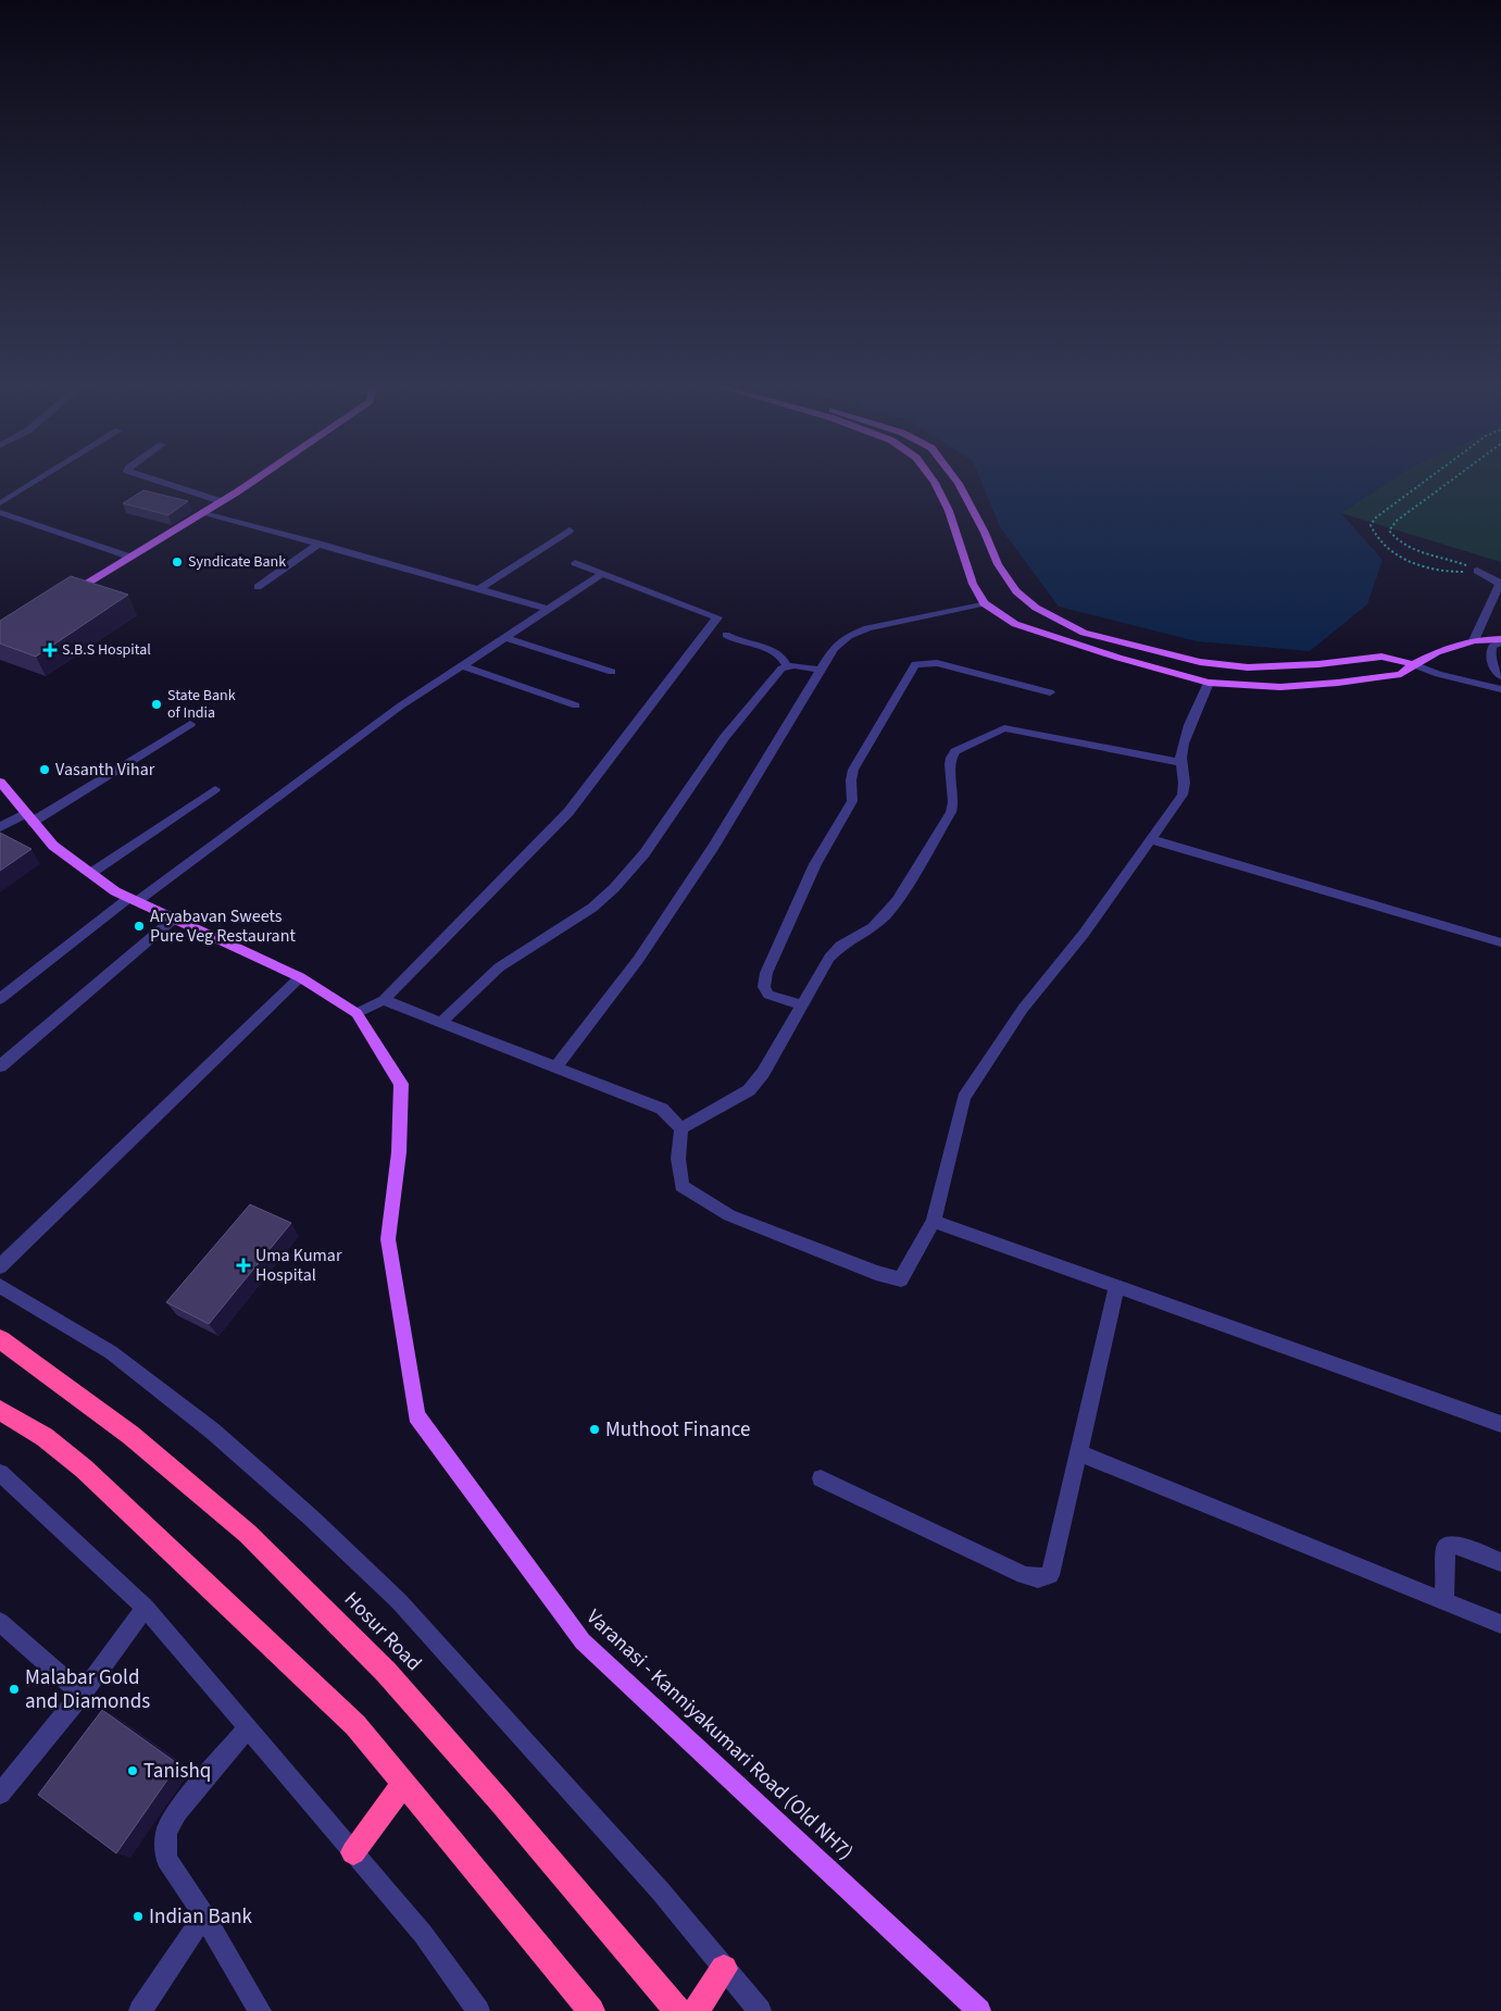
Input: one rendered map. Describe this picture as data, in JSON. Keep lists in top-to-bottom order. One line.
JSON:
{"streets":{"highway":["Hosur Road"],"main road":["Varanasi - Kanniyakumari Road (Old NH7)"]},"places":{"other":["Syndicate Bank","State Bank of India","Vasanth Vihar","Aryabavan Sweets Pure Veg Restaurant","Muthoot Finance","Malabar Gold and Diamonds","Tanishq","Indian Bank"],"health":["S.B.S Hospital","Uma Kumar Hospital"]}}
